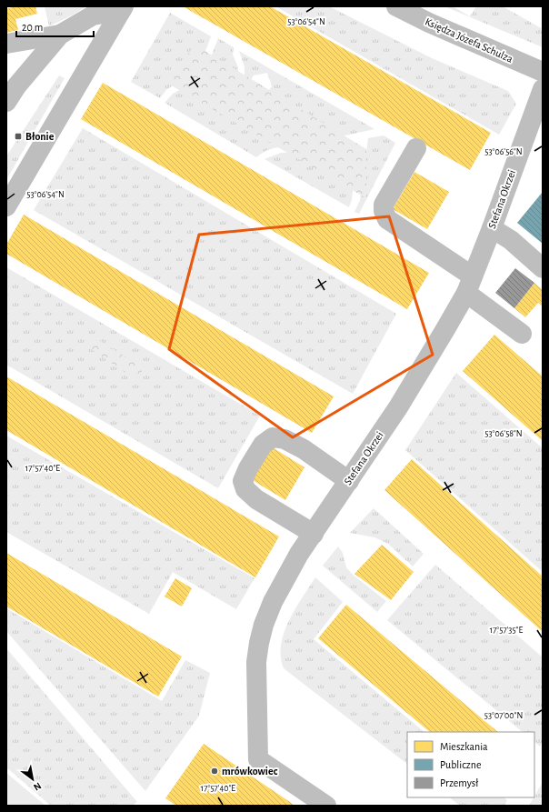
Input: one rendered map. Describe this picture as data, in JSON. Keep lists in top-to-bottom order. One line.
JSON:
{"streets":{"street":["Księdza Józefa Schulza","Stefana Okrzei"]},"places":{"transit":["Błonie"],"other":["mrówkowiec"]},"legend":["Mieszkania","Publiczne","Przemysł"],"scale_bar":"20 m","north":"bottom right","coordinates":["53°06'54\"N","53°06'56\"N","53°06'58\"N","17°57'40\"E","17°57'35\"E","53°07'00\"N"]}
